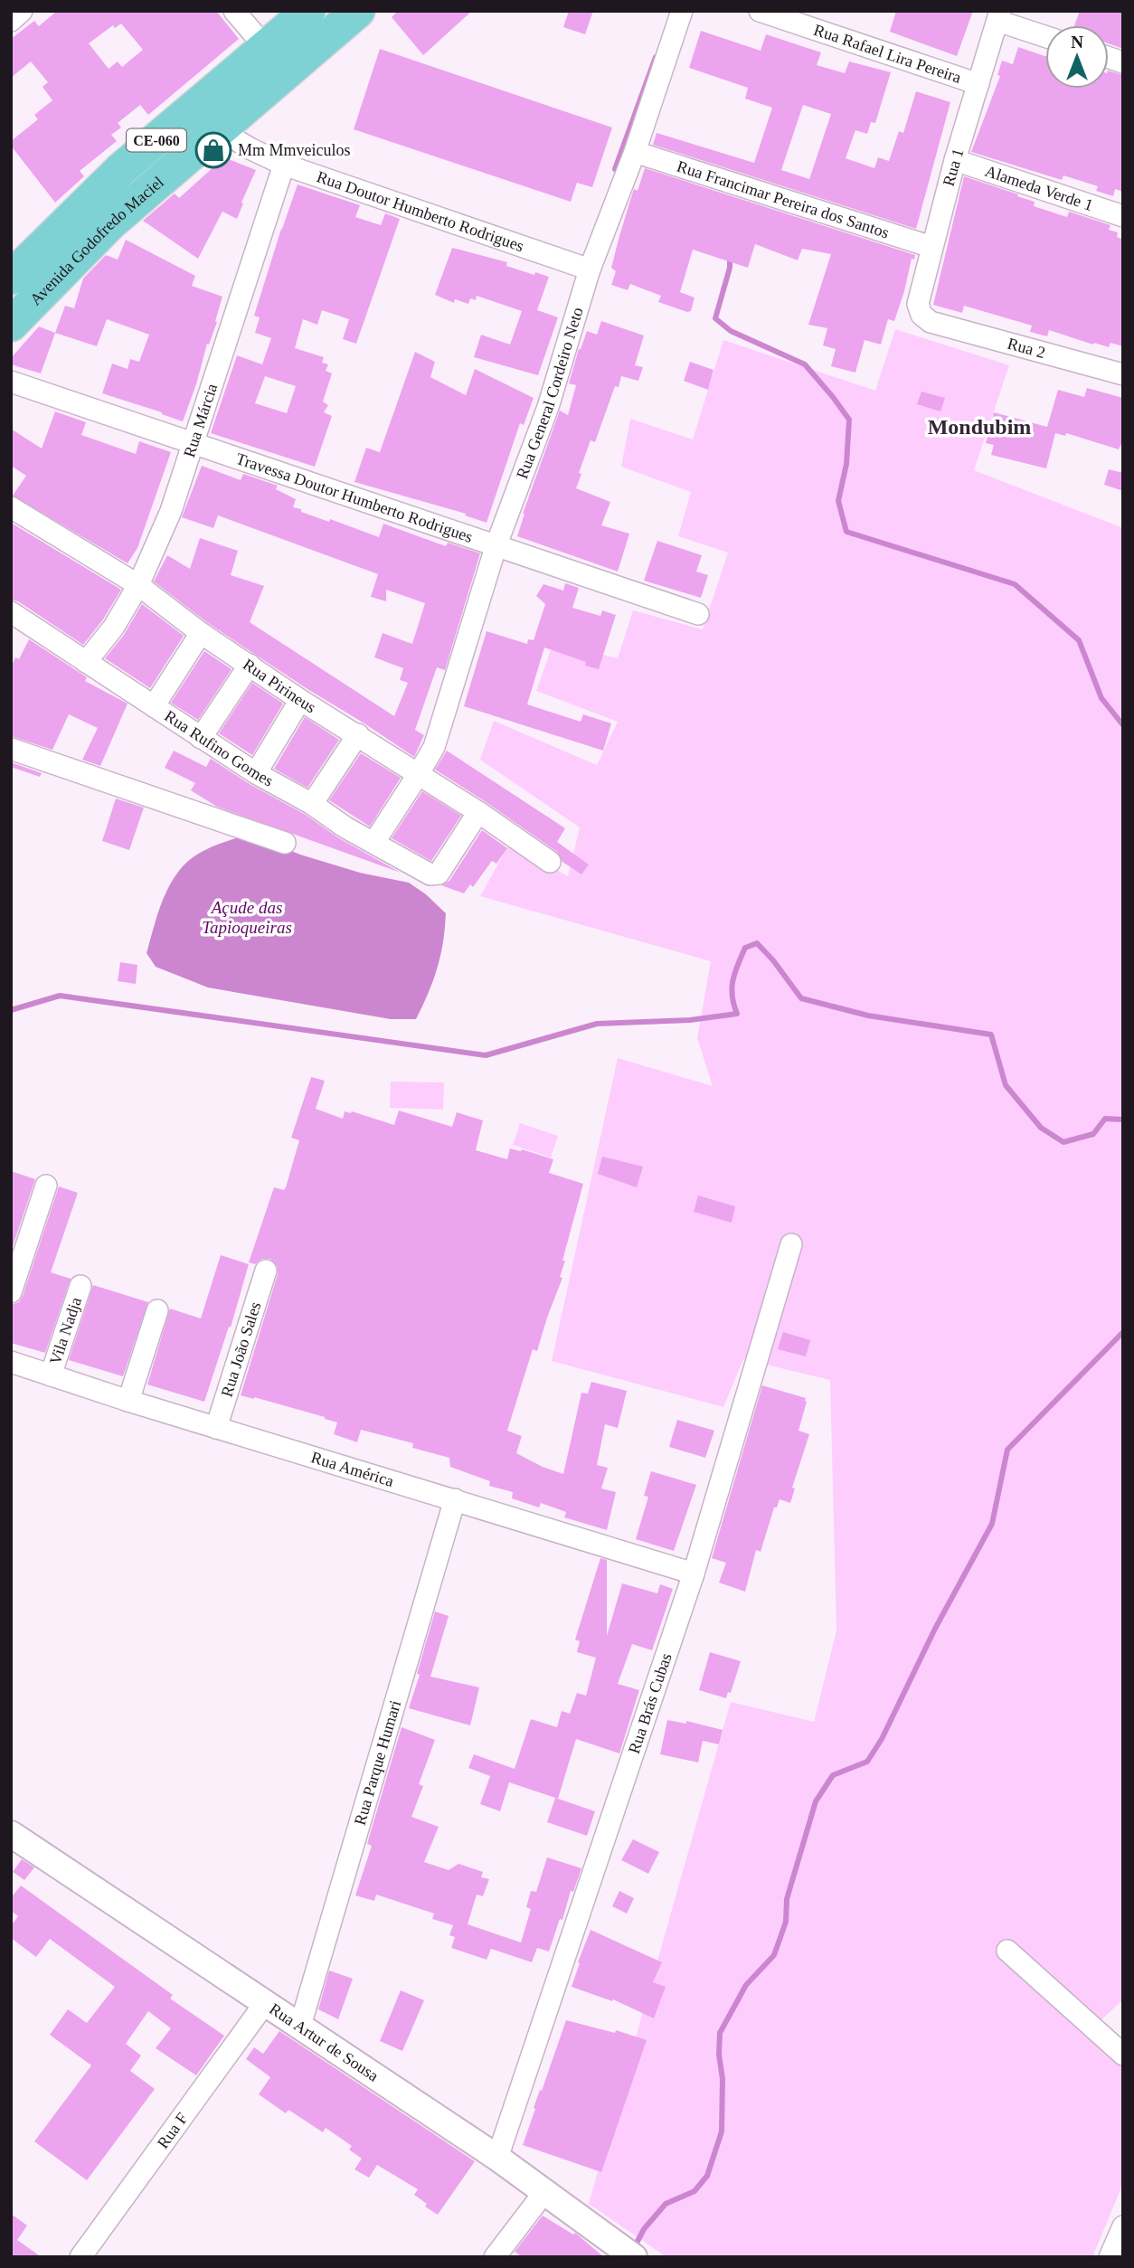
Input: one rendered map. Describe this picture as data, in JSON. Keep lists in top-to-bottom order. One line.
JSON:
{"streets":{"main road":["CE-060","Avenida Godofredo Maciel"],"street":["Rua Rafael Lira Pereira","Rua 1","Alameda Verde 1","Rua Francimar Pereira dos Santos","Rua Doutor Humberto Rodrigues","Rua 2","Rua General Cordeiro Neto","Rua Márcia","Travessa Doutor Humberto Rodrigues","Rua Pirineus","Rua Rufino Gomes","Vila Nadja","Rua João Sales","Rua América","Rua Brás Cubas","Rua Parque Humari","Rua Artur de Sousa","Rua F"]},"crossings":[["Rua Rafael Lira Pereira","Rua 1"],["Rua 1","Alameda Verde 1"],["Rua 1","Rua Francimar Pereira dos Santos"],["Rua 1","Rua 2"],["Rua Francimar Pereira dos Santos","Rua General Cordeiro Neto"],["Rua Doutor Humberto Rodrigues","Avenida Godofredo Maciel"],["Rua Doutor Humberto Rodrigues","Rua General Cordeiro Neto"],["Rua Doutor Humberto Rodrigues","Rua Márcia"],["Rua General Cordeiro Neto","Travessa Doutor Humberto Rodrigues"],["Rua General Cordeiro Neto","Rua Pirineus"],["Rua General Cordeiro Neto","Rua Rufino Gomes"],["Rua Márcia","Travessa Doutor Humberto Rodrigues"],["Rua Márcia","Rua Pirineus"],["Rua Márcia","Rua Rufino Gomes"],["Rua Pirineus","Rua Rufino Gomes"],["Vila Nadja","Rua América"],["Rua João Sales","Rua América"],["Rua América","Rua Brás Cubas"],["Rua América","Rua Parque Humari"],["Rua Brás Cubas","Rua Artur de Sousa"],["Rua Parque Humari","Rua Artur de Sousa"],["Rua Artur de Sousa","Rua F"]],"districts":["Mondubim"],"water":["Açude das Tapioqueiras"],"places":{"shop":["Mm Mmveiculos"]},"north":"top"}
